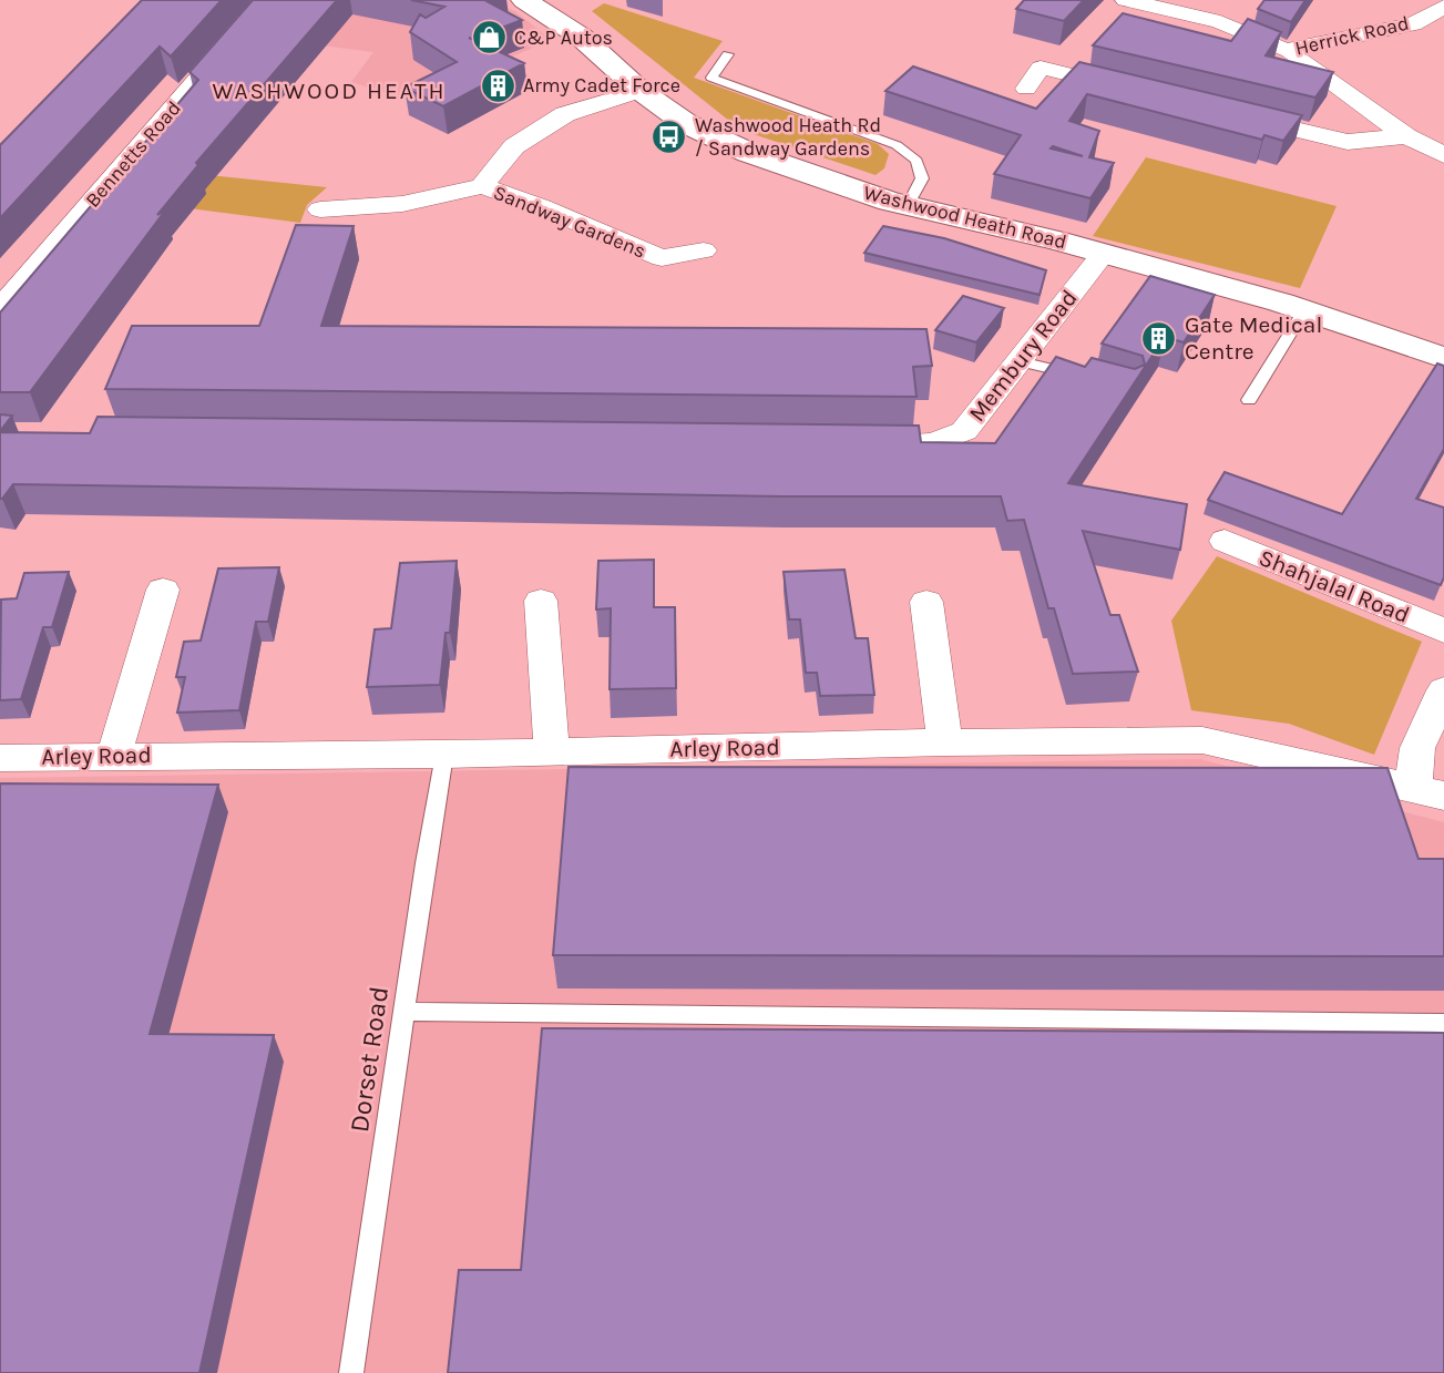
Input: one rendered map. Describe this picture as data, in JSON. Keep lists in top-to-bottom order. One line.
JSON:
{"streets":{"main road":["Washwood Heath Road"],"street":["Herrick Road","Bennetts Road","Sandway Gardens","Membury Road","Shahjalal Road","Arley Road"],"lane":["Dorset Road"]},"crossings":[["Washwood Heath Road","Sandway Gardens"],["Washwood Heath Road","Membury Road"],["Arley Road","Dorset Road"]],"districts":["WASHWOOD HEATH"],"places":{"shop":["C&P Autos"],"building":["Army Cadet Force","Gate Medical Centre"],"bus stop":["Washwood Heath Rd / Sandway Gardens"]}}
